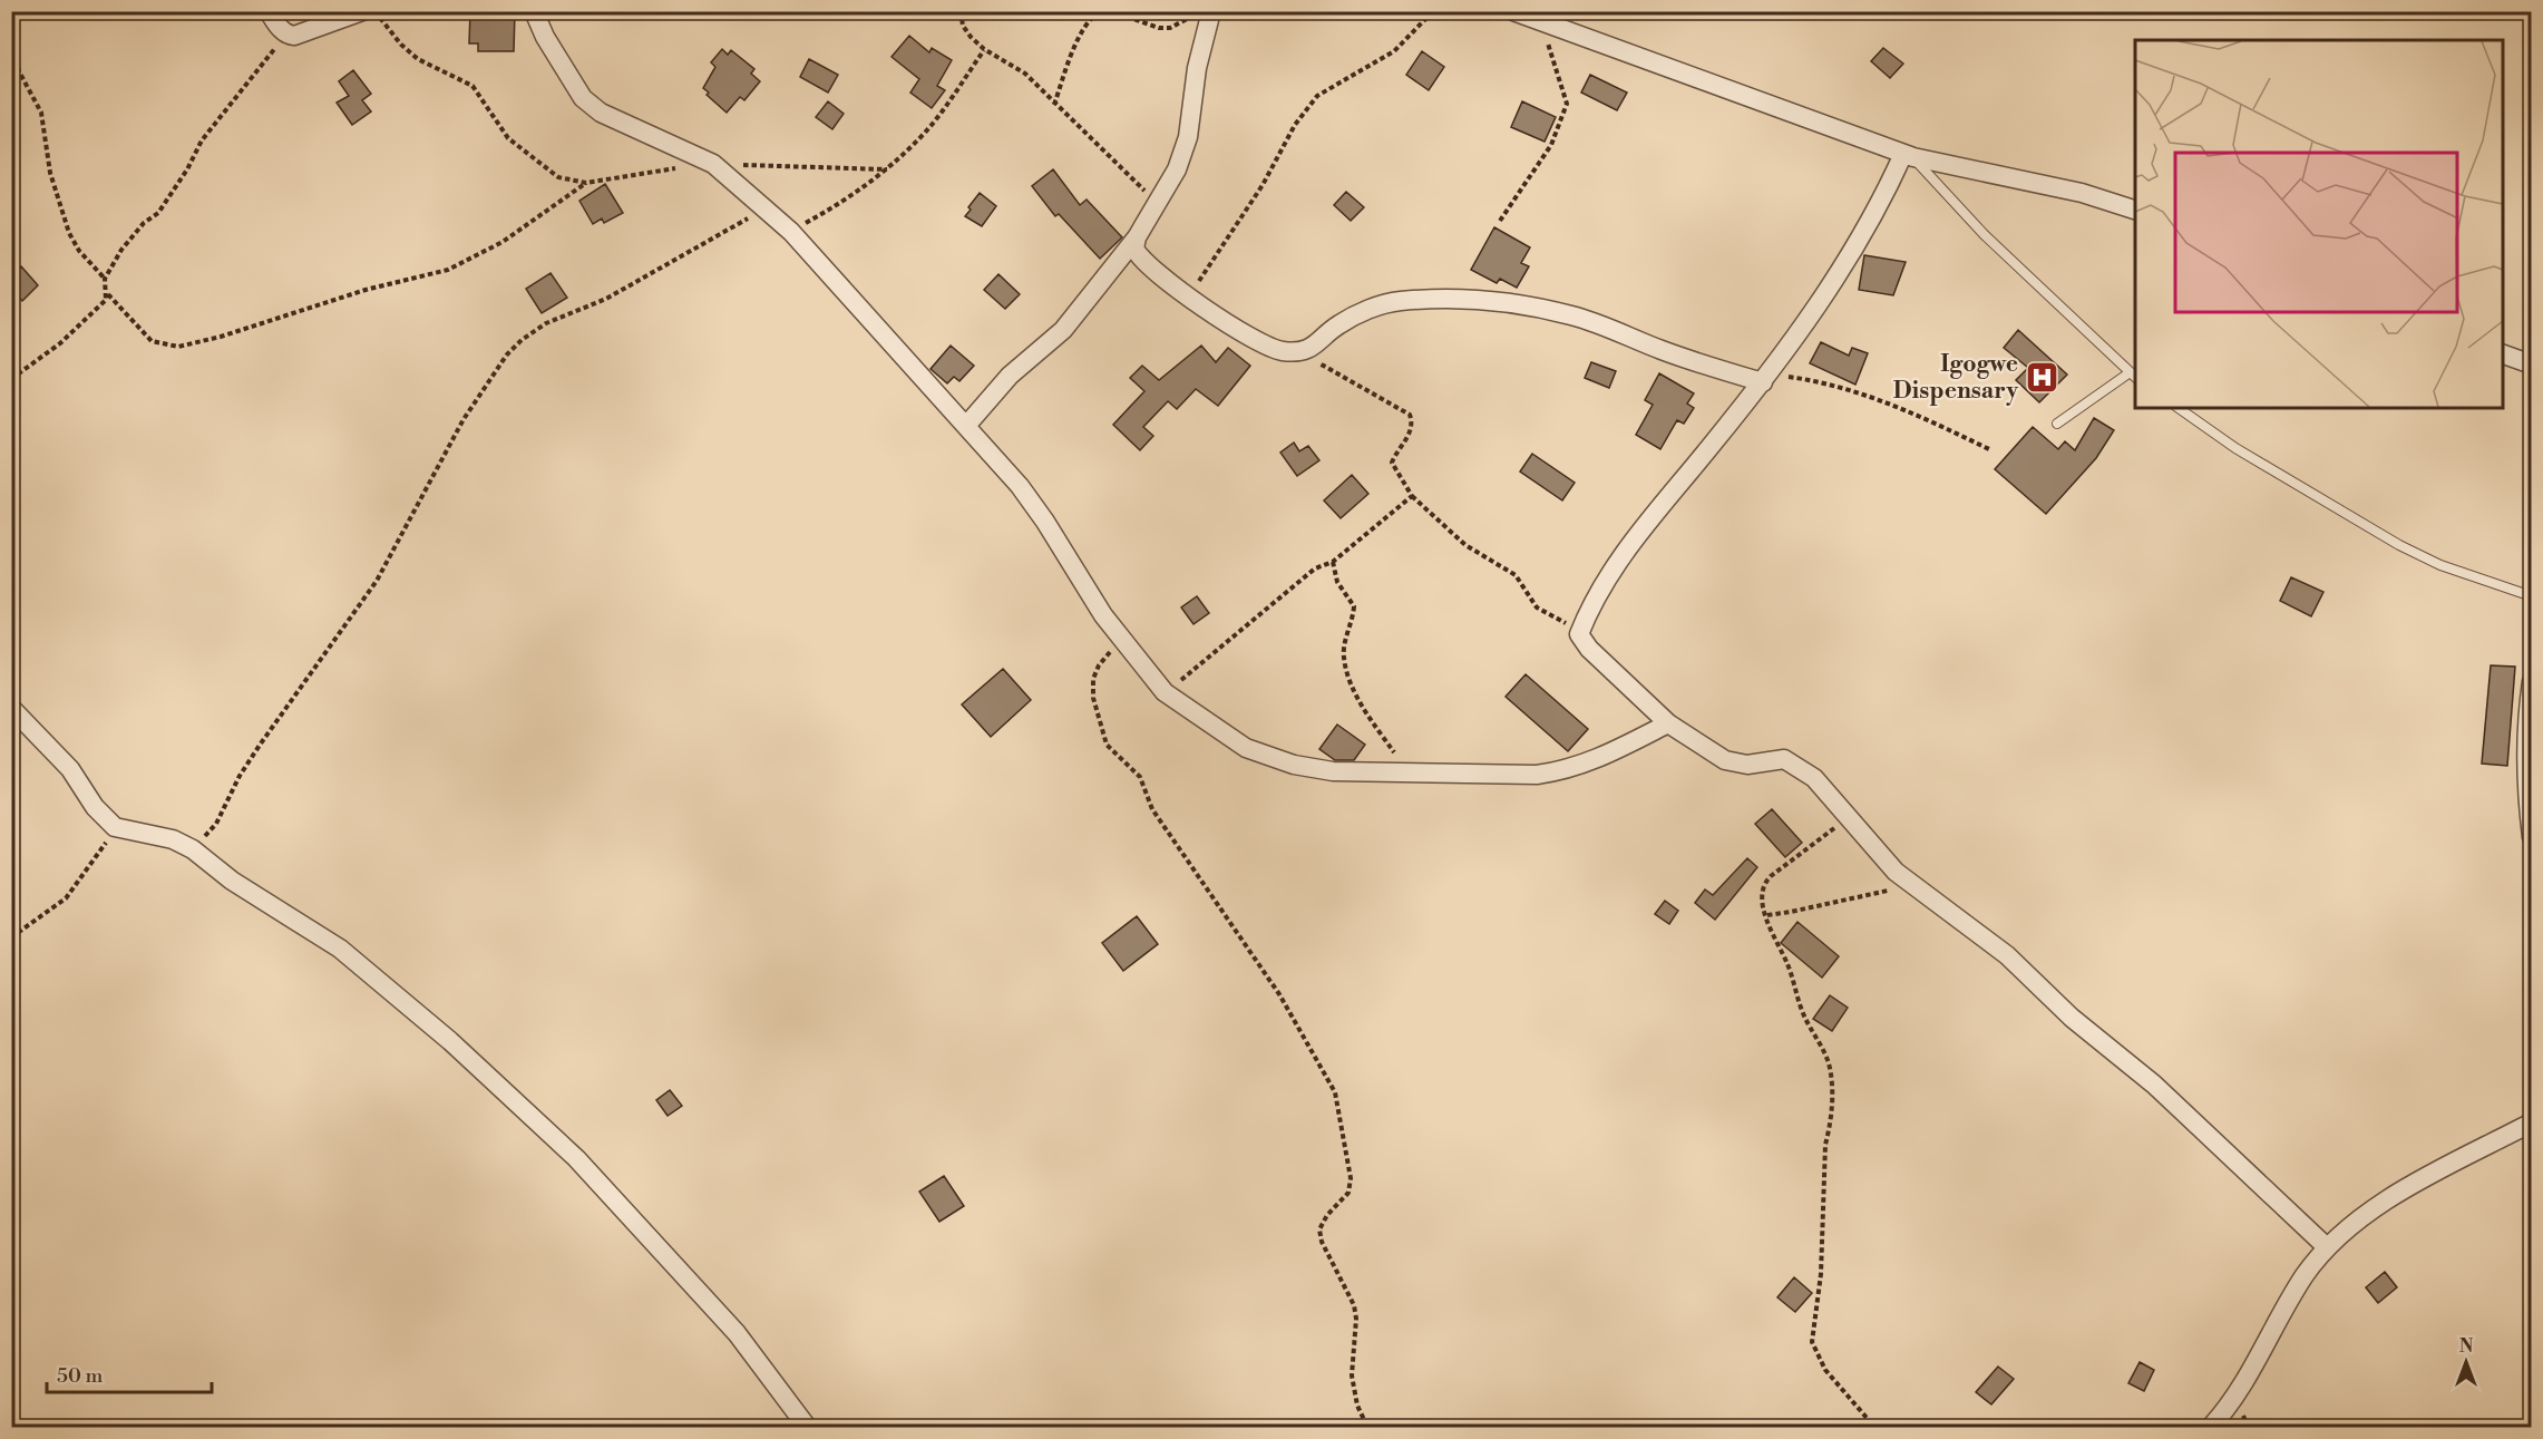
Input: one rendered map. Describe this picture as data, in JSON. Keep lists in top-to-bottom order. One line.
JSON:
{"places":{"hospital":["Igogwe Dispensary"]},"scale_bar":"50 m","north":"top"}
